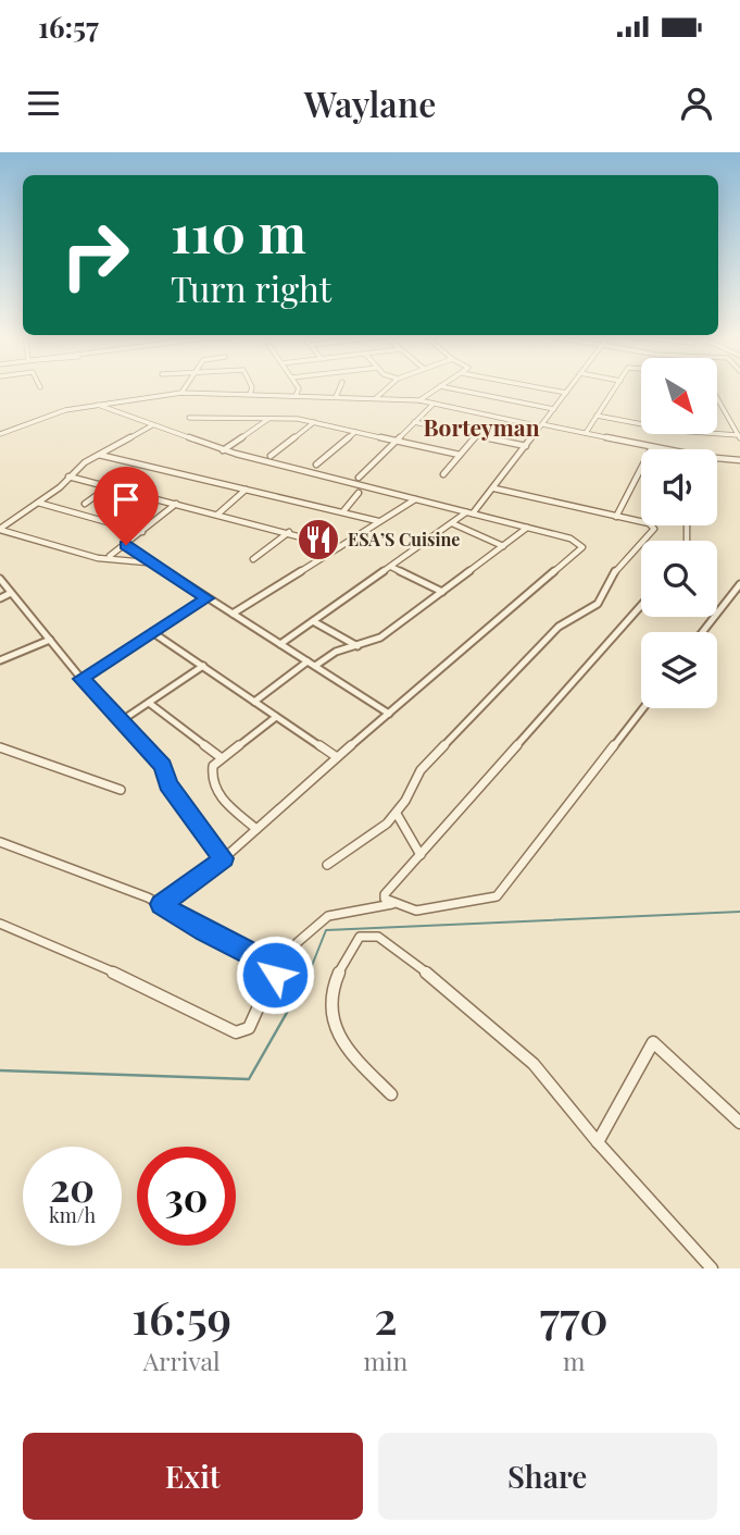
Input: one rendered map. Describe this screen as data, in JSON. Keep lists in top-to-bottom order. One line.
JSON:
{"districts":["Borteyman"],"places":{"restaurant":["ESA’S Cuisine"]},"north":"bottom right","page":{"status":"16:57","header":"Waylane","turn":["110 m","Turn right"],"speed":"20 km/h","limit":"30","eta":["16:59","Arrival","2","min","770","m"],"buttons":["Exit","Share"]}}
